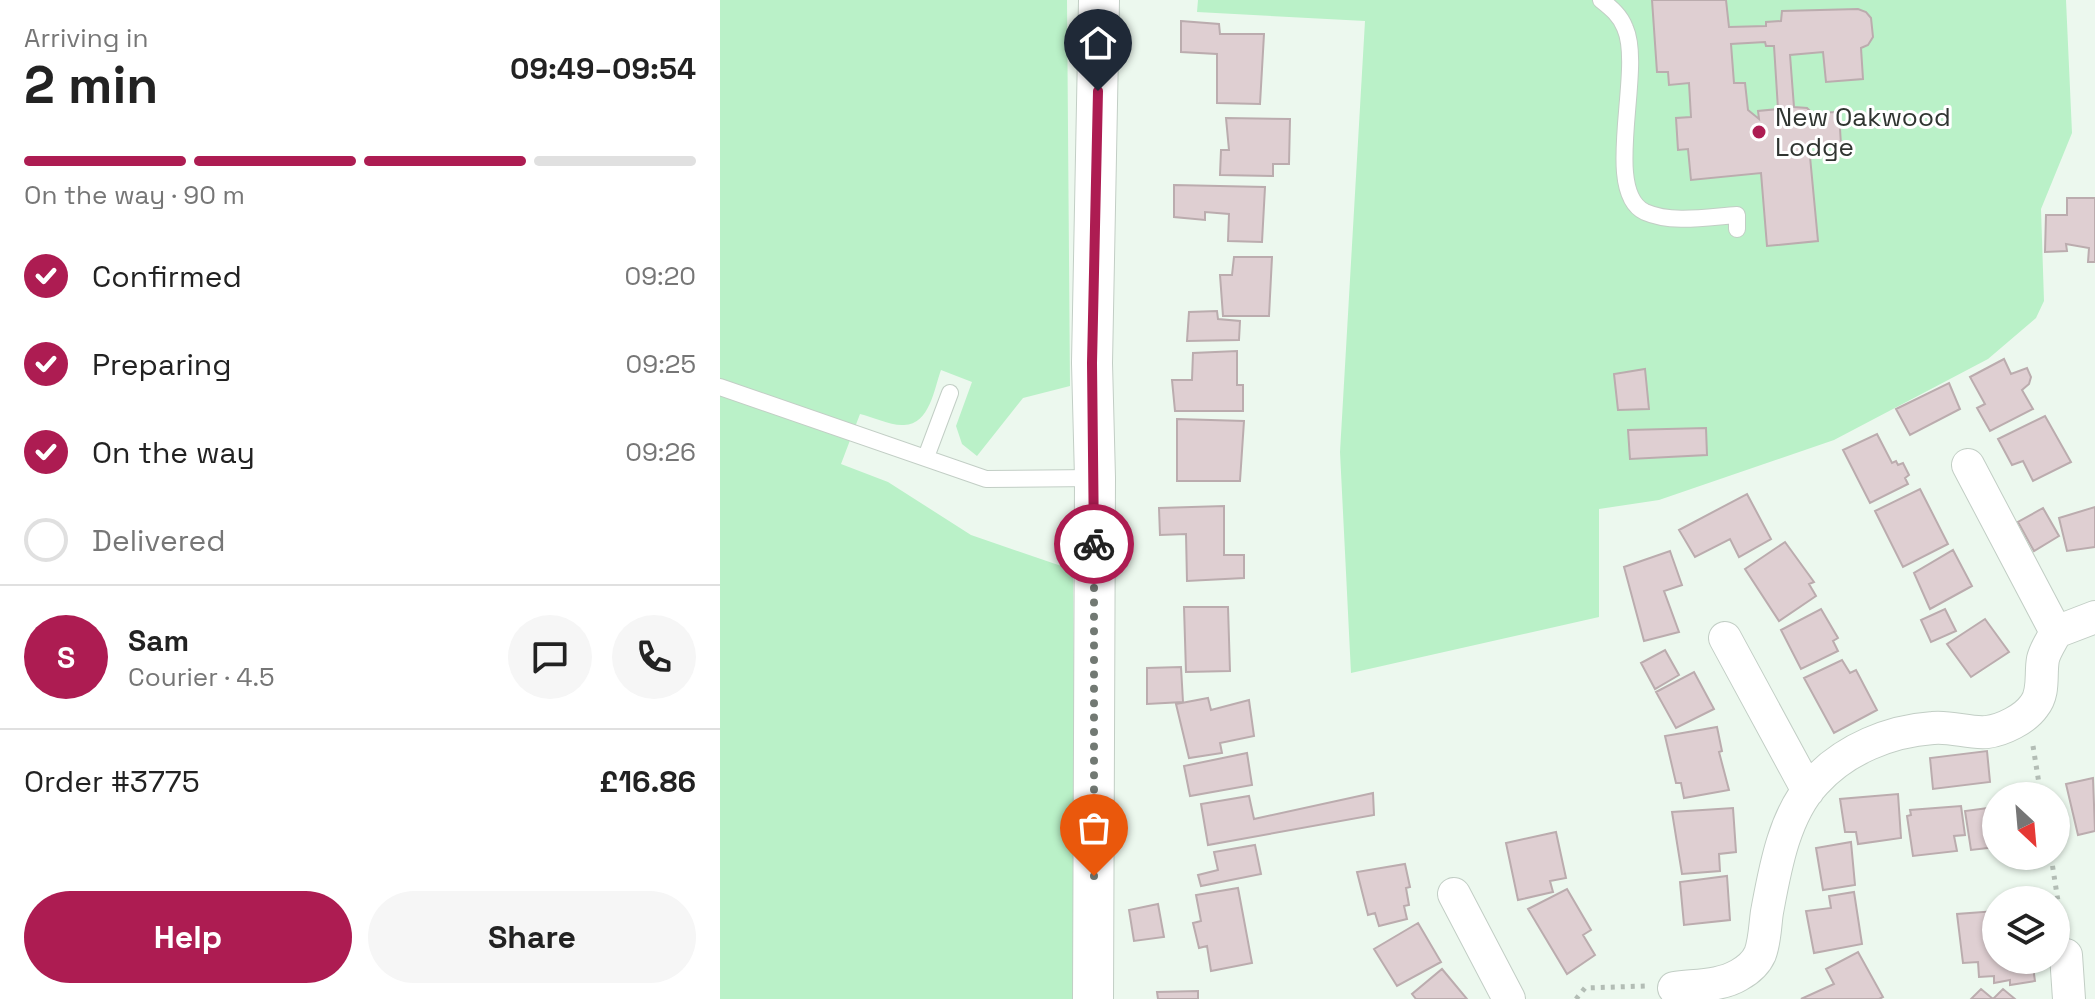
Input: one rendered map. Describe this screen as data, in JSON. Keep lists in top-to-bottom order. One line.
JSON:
{"places":["New Oakwood Lodge"],"north":"bottom right","page":{"heading":["2 min","Arriving in","09:49–09:54"],"panel":["Sam","Courier · 4.5","Order #3775","£16.86"],"bar":"On the way · 90 m","list":[["Confirmed","09:20"],["Preparing","09:25"],["On the way","09:26"],"Delivered"],"round":"S","buttons":["Help","Share"]}}
